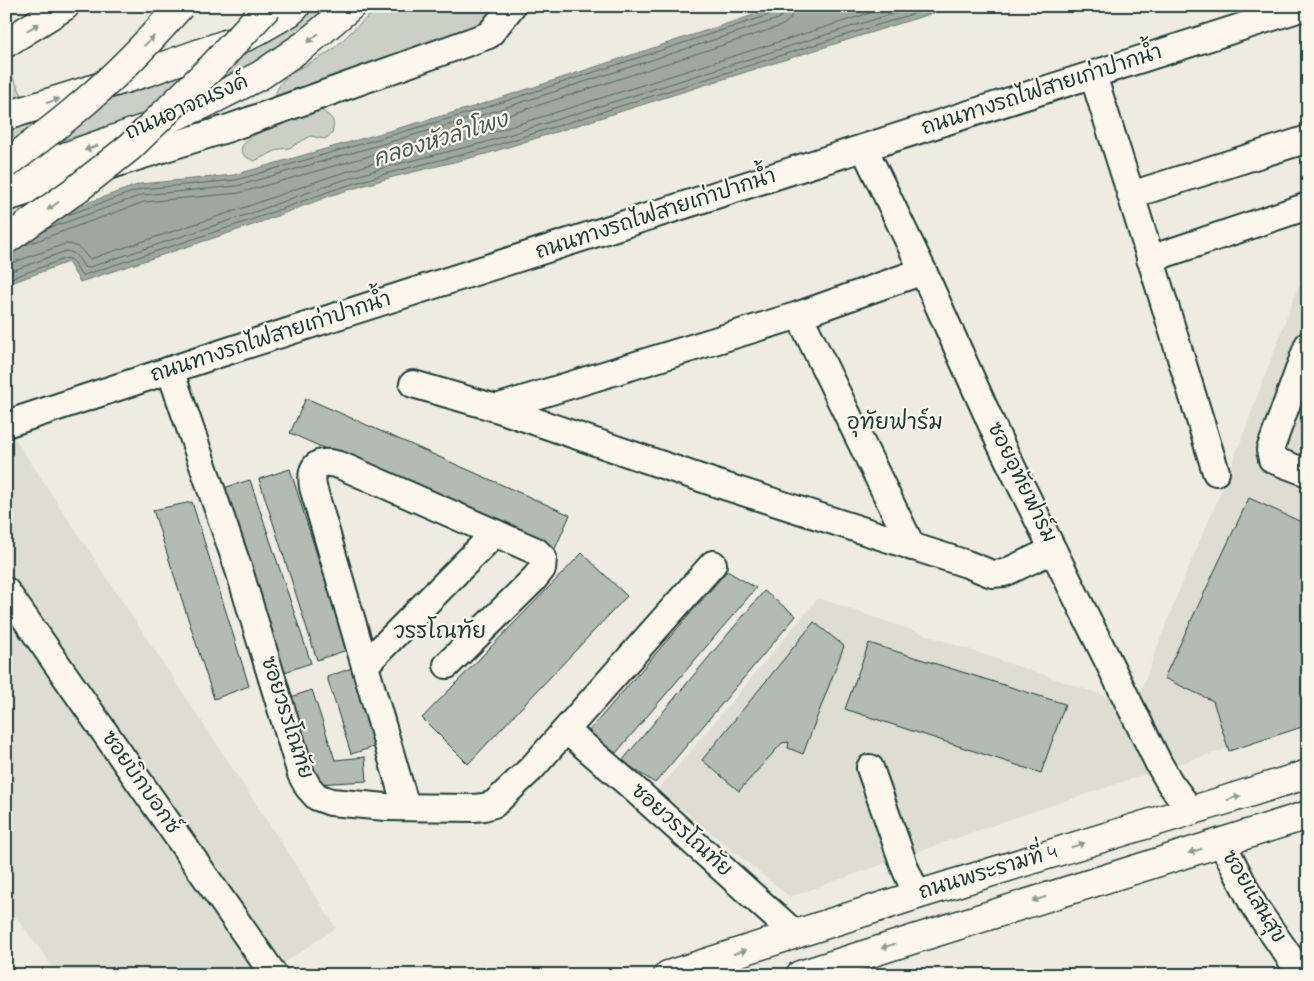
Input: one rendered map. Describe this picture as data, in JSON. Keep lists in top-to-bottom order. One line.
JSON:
{"streets":{"main road":["ถนนอาจณรงค์","ถนนพระรามที่ 4"],"street":["ถนนทางรถไฟสายเก่าปากน้ำ","ซอยอุทัยฟาร์ม","ซอยวรรโณทัย","ซอยบิกบอกซ์","ซอยแสนสุข"]},"crossings":[["ถนนทางรถไฟสายเก่าปากน้ำ","ซอยอุทัยฟาร์ม"],["ถนนทางรถไฟสายเก่าปากน้ำ","ซอยวรรโณทัย"],["ซอยอุทัยฟาร์ม","ถนนพระรามที่ 4"],["ซอยวรรโณทัย","ถนนพระรามที่ 4"],["ถนนพระรามที่ 4","ซอยแสนสุข"]],"districts":["อุทัยฟาร์ม","วรรโณทัย"],"water":["คลองหัวลำโพง"]}
